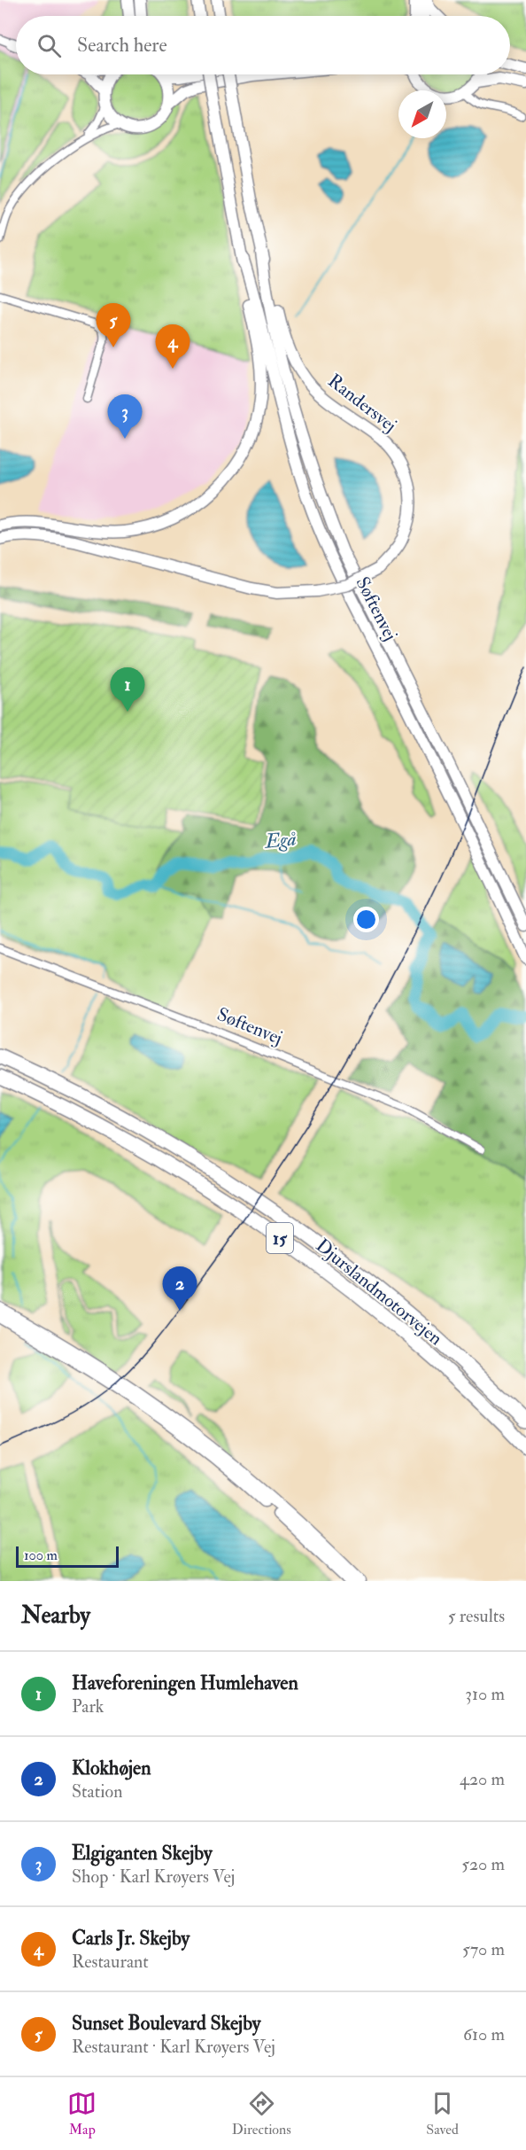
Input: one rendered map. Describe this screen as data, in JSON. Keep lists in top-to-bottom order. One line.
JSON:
{"streets":{"highway":["15","Djurslandmotorvejen"],"main road":["Randersvej","Søftenvej"]},"crossings":[["Randersvej","Søftenvej"]],"water":["Egå"],"scale_bar":"100 m","north":"bottom left","page":{"search":"Search here","pins":["5","4","3","1","2"],"scale":"100 m","heading":["Nearby","5 results"],"list":[{"mark":"1","name":"Haveforeningen Humlehaven","note":"Park","value":"310 m"},{"mark":"2","name":"Klokhøjen","note":"Station","value":"420 m"},{"mark":"3","name":"Elgiganten Skejby","note":"Shop · Karl Krøyers Vej","value":"520 m"},{"mark":"4","name":"Carls Jr. Skejby","note":"Restaurant","value":"570 m"},{"mark":"5","name":"Sunset Boulevard Skejby","note":"Restaurant · Karl Krøyers Vej","value":"610 m"}],"nav":["Map","Directions","Saved"]}}
